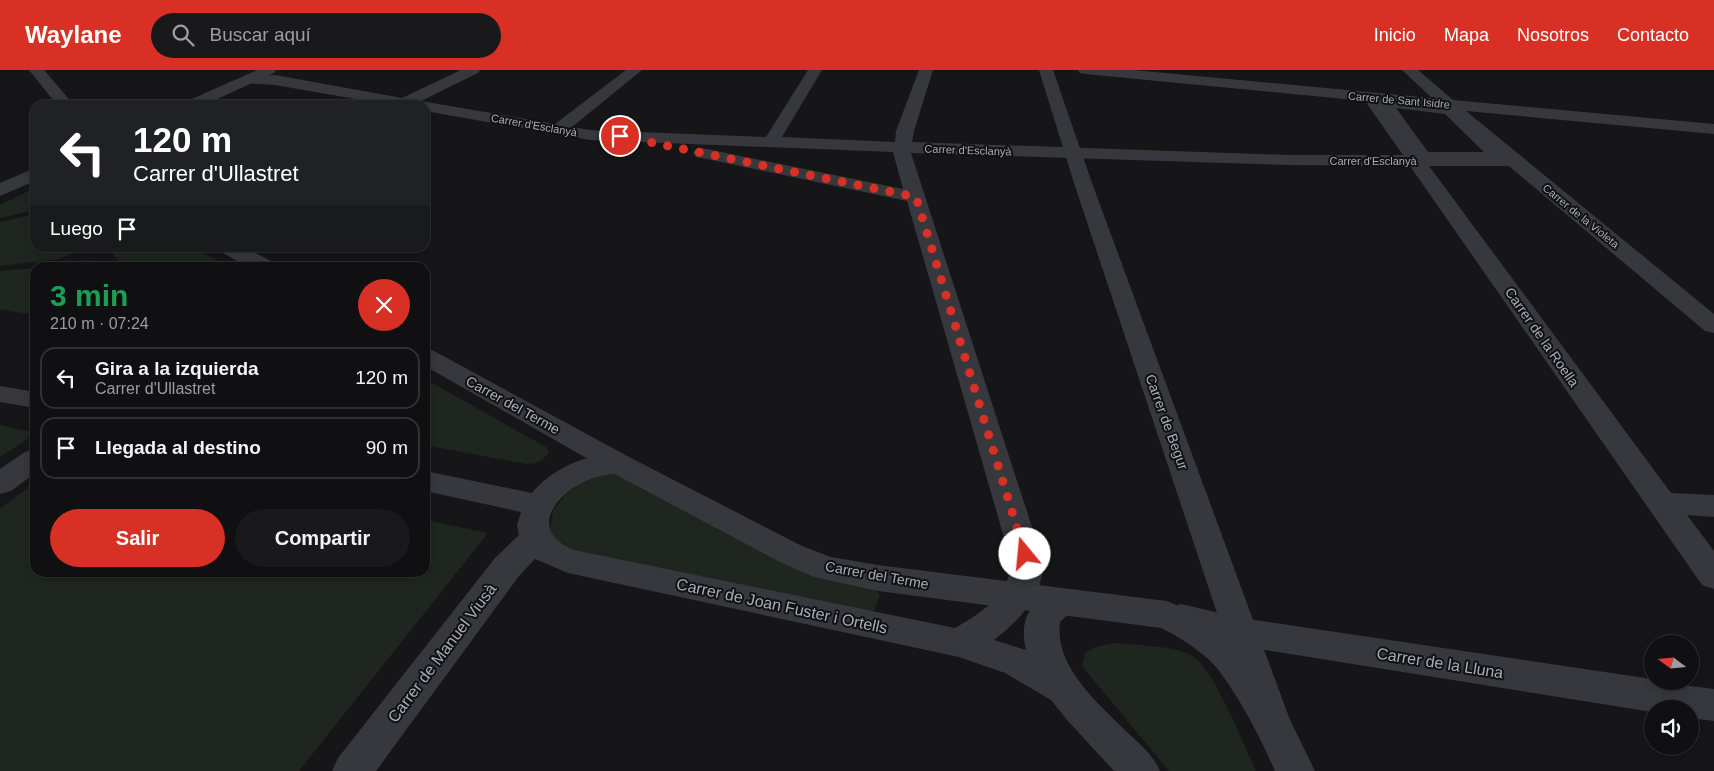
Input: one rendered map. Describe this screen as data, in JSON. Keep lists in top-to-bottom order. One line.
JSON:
{"streets":{"street":["Carrer de Sant Isidre","Carrer d'Esclanyà","Carrer de la Violeta","Carrer de la Roella","Carrer del Terme","Carrer de Begur","Carrer de Joan Fuster i Ortells","Carrer de Manuel Viusà","Carrer de la Lluna"]},"crossings":[["Carrer de Sant Isidre","Carrer de la Violeta"],["Carrer de Sant Isidre","Carrer de la Roella"],["Carrer d'Esclanyà","Carrer de la Violeta"],["Carrer d'Esclanyà","Carrer de la Roella"],["Carrer d'Esclanyà","Carrer de Begur"],["Carrer del Terme","Carrer de Begur"],["Carrer del Terme","Carrer de la Lluna"],["Carrer de Begur","Carrer de la Lluna"],["Carrer de Joan Fuster i Ortells","Carrer de Manuel Viusà"]],"north":"left","page":{"header":"Waylane","search":"Buscar aquí","nav":["Inicio","Mapa","Nosotros","Contacto"],"turn":["120 m","Carrer d'Ullastret"],"then":"Luego","heading":["3 min","210 m · 07:24"],"list":[{"name":"Gira a la izquierda","note":"Carrer d'Ullastret","value":"120 m"},{"name":"Llegada al destino","value":"90 m"}],"buttons":["Salir","Compartir"]}}
